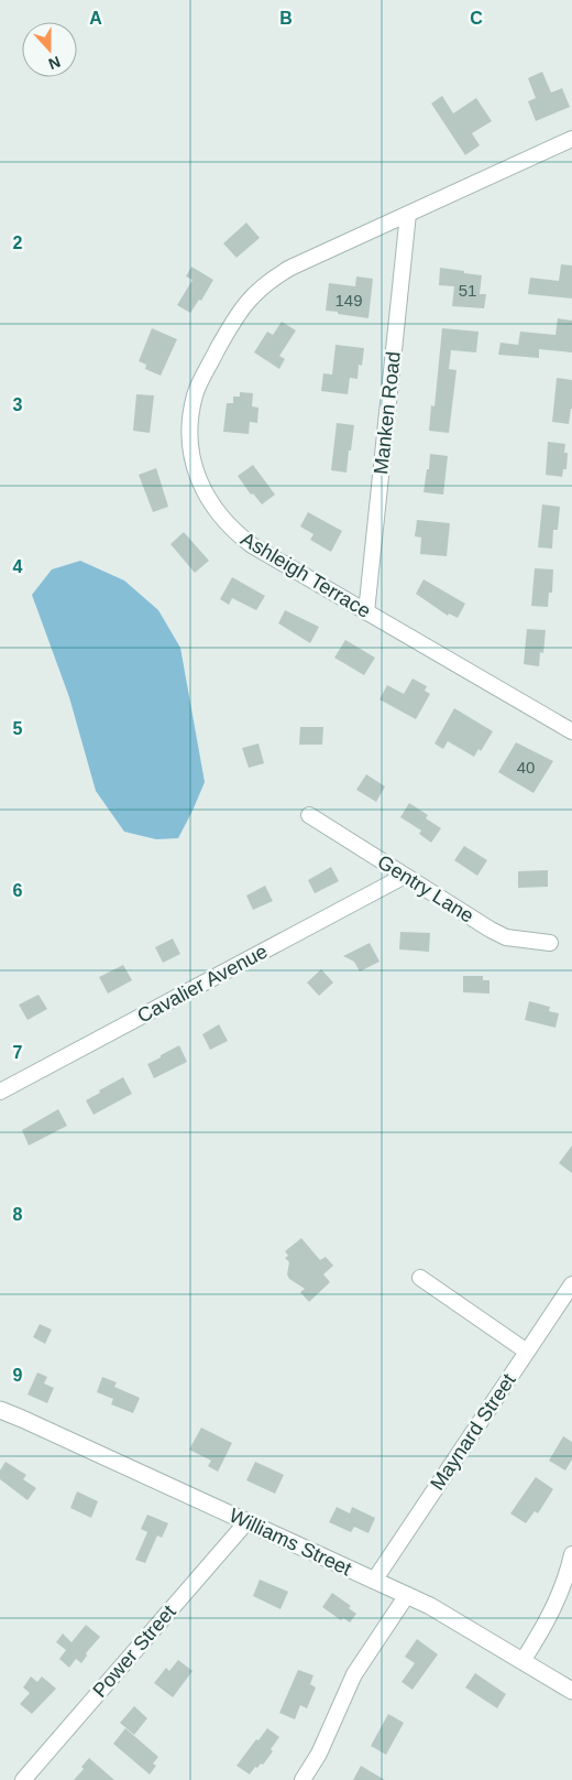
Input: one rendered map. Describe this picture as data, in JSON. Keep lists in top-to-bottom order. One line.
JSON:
{"streets":{"street":["Manken Road","Ashleigh Terrace","Gentry Lane","Cavalier Avenue","Maynard Street","Williams Street","Power Street"]},"crossings":[["Manken Road","Ashleigh Terrace"],["Gentry Lane","Cavalier Avenue"],["Maynard Street","Williams Street"],["Williams Street","Power Street"]],"house_numbers":["51","149","40"],"north":"bottom","grid":{"columns":["A","B","C"],"rows":["2","3","4","5","6","7","8","9"]}}
